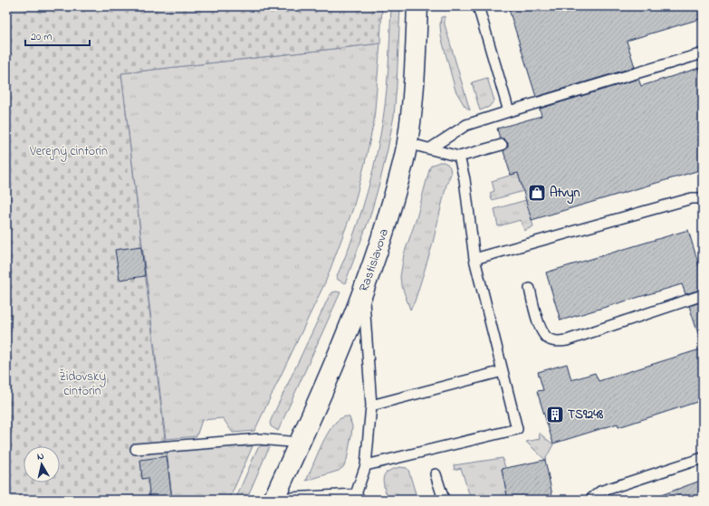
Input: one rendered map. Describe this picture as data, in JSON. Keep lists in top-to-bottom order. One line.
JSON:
{"streets":{"street":["Rastislavova"]},"parks":["Verejný cintorín","Židovský cintorín"],"places":{"shop":["Atvyn"],"building":["TS9248"]},"scale_bar":"20 m","north":"top"}
